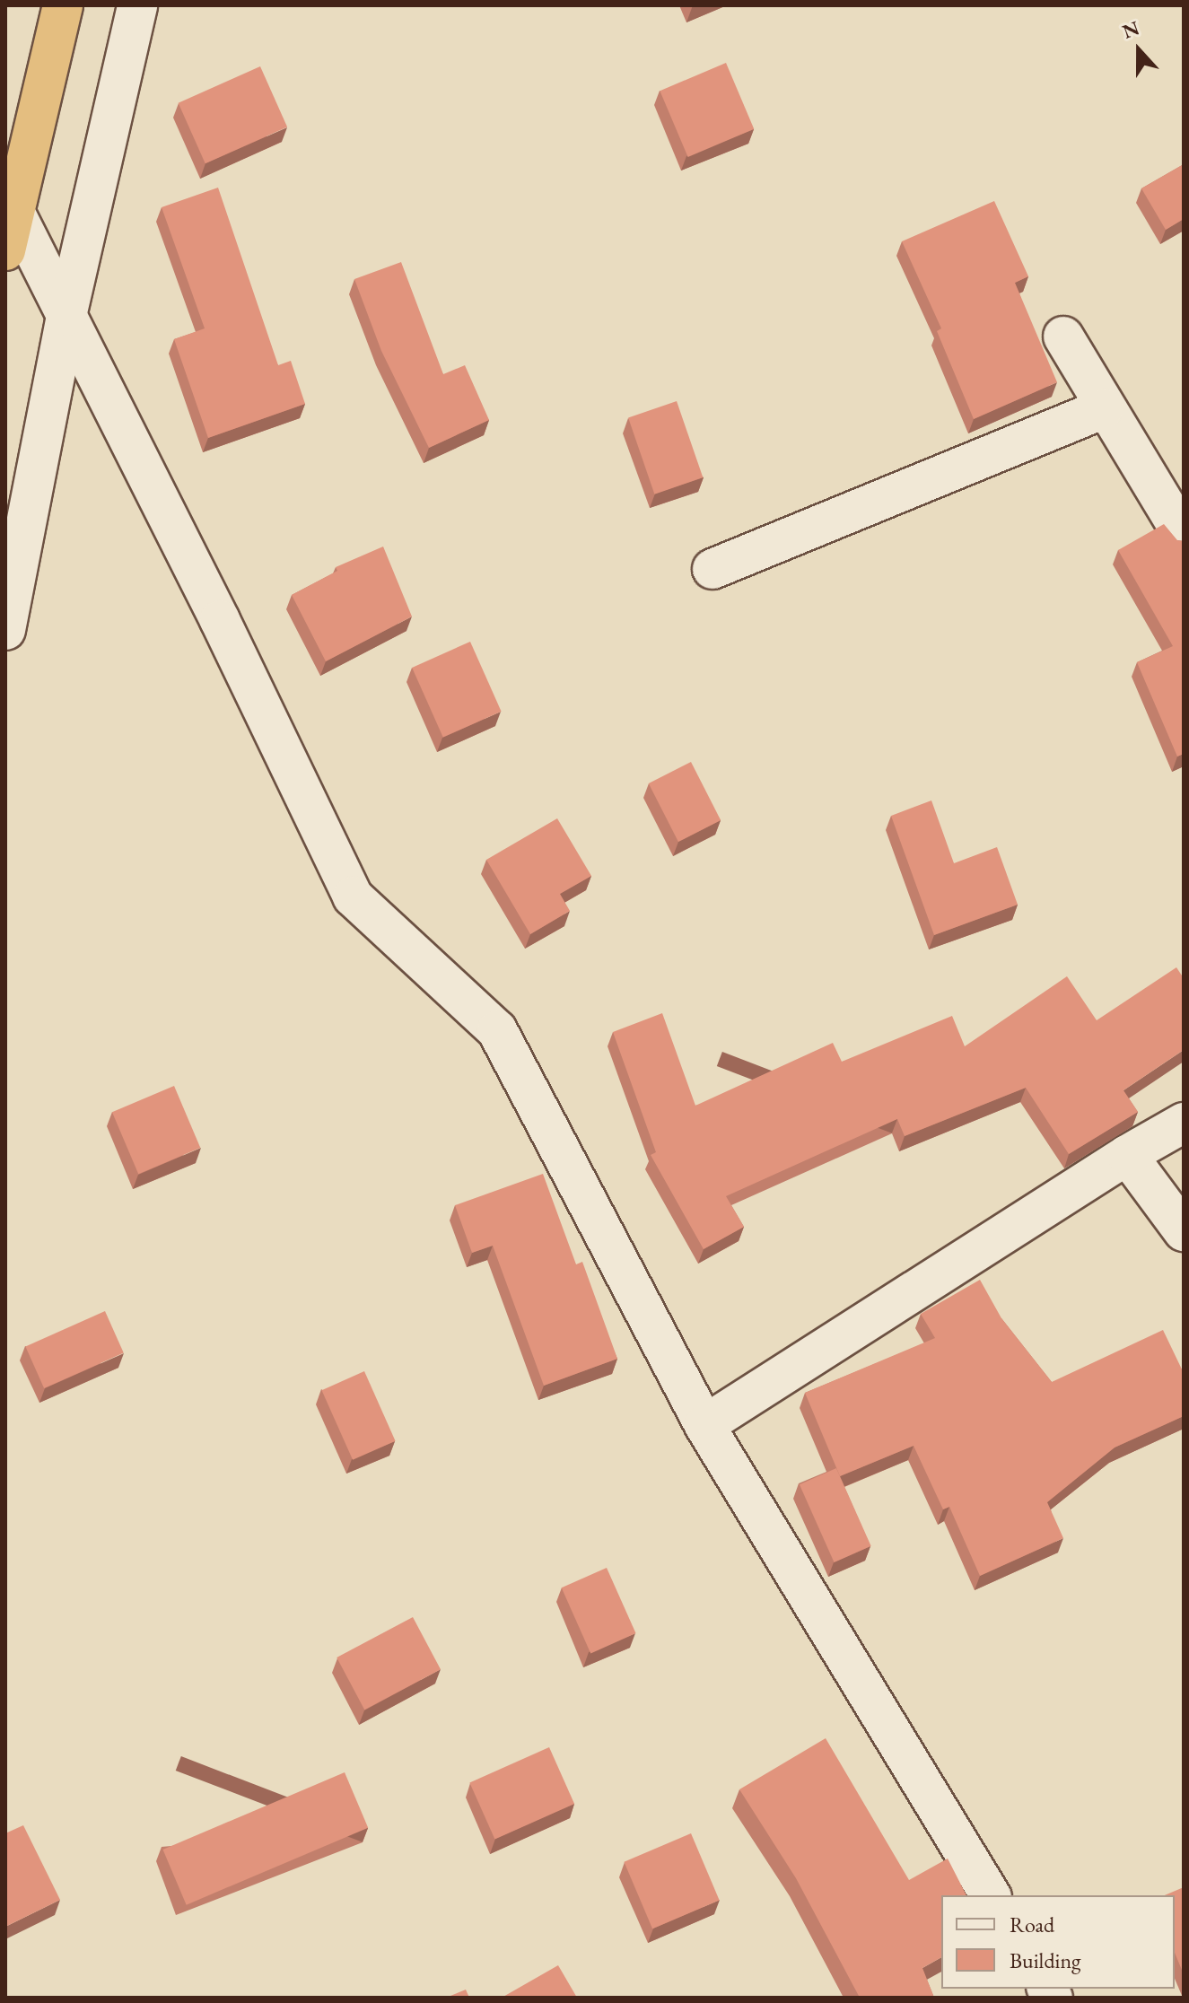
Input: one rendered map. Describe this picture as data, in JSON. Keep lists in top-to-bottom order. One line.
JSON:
{"legend":["Road","Building"],"north":"top"}
